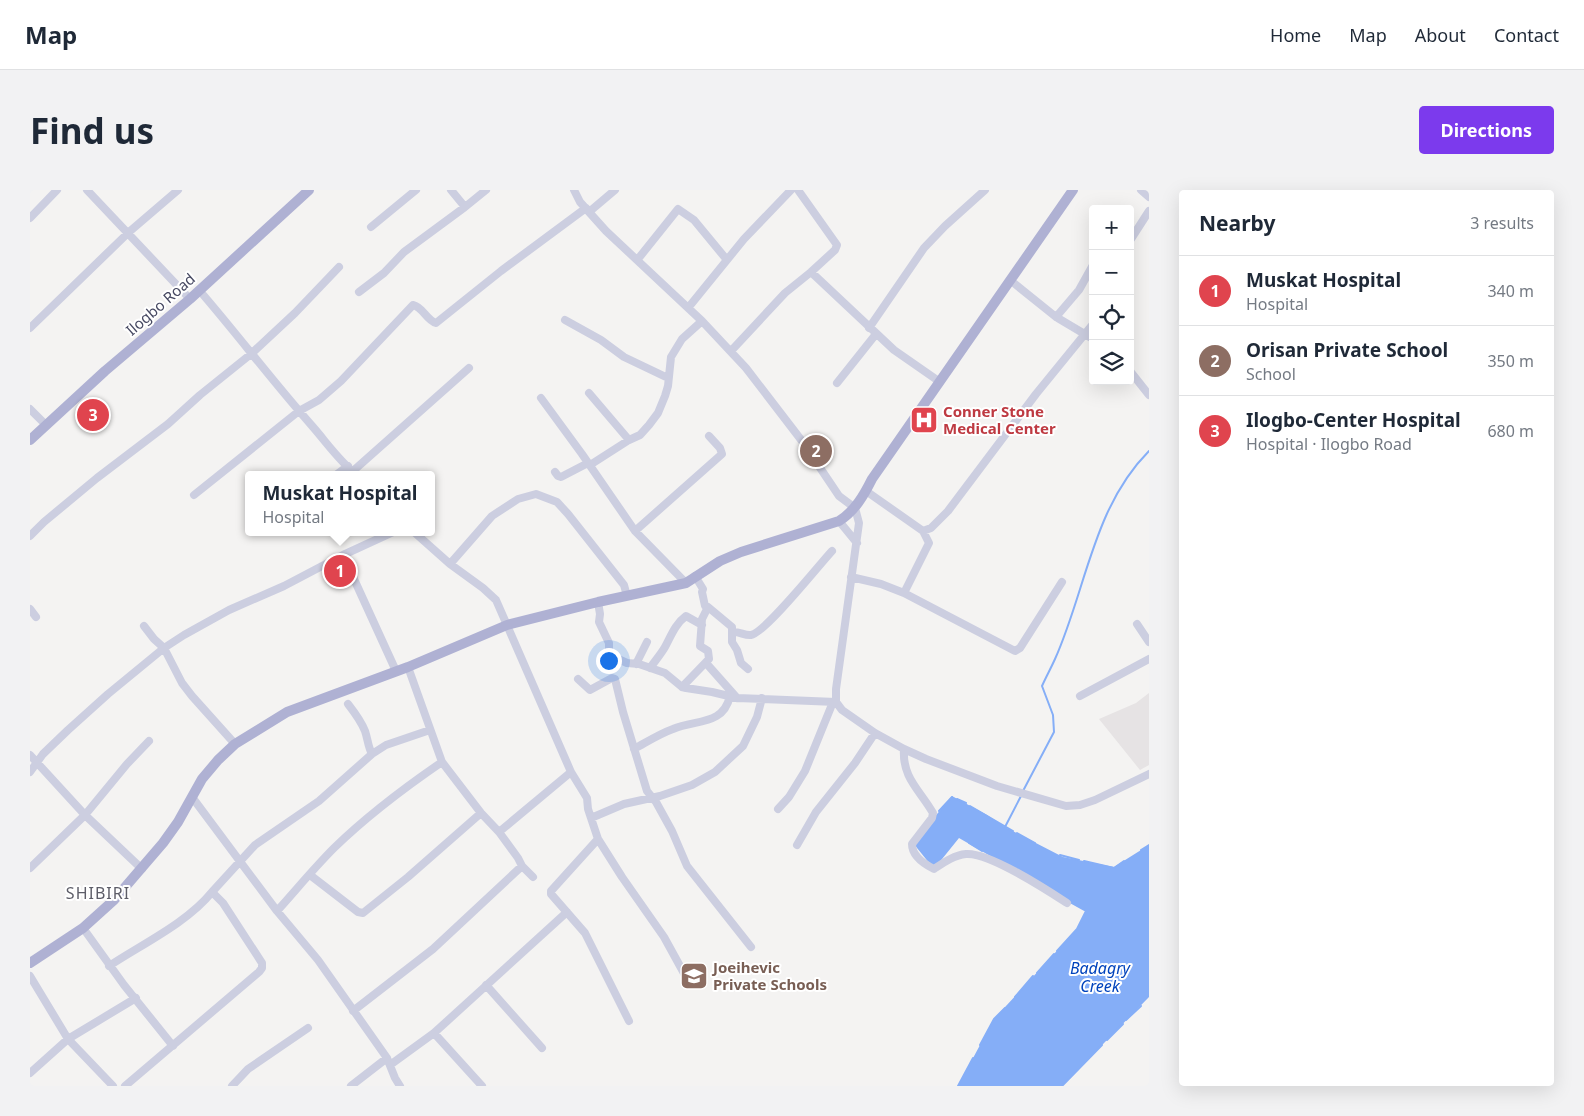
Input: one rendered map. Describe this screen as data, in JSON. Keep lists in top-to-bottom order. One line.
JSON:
{"streets":{"main road":["Ilogbo Road"]},"districts":["SHIBIRI"],"water":["Badagry Creek"],"places":{"hospital":["Conner Stone Medical Center"],"school or university":["Joeihevic Private Schools"]},"page":{"header":"Map","nav":["Home","Map","About","Contact"],"buttons":"Directions","title":"Find us","heading":["Nearby","3 results"],"map_buttons":["+","−"],"list":[{"mark":"1","name":"Muskat Hospital","note":"Hospital","value":"340 m"},{"mark":"2","name":"Orisan Private School","note":"School","value":"350 m"},{"mark":"3","name":"Ilogbo-Center Hospital","note":"Hospital · Ilogbo Road","value":"680 m"}],"pins":["3","2","1"],"popup":["Muskat Hospital","Hospital"]}}
